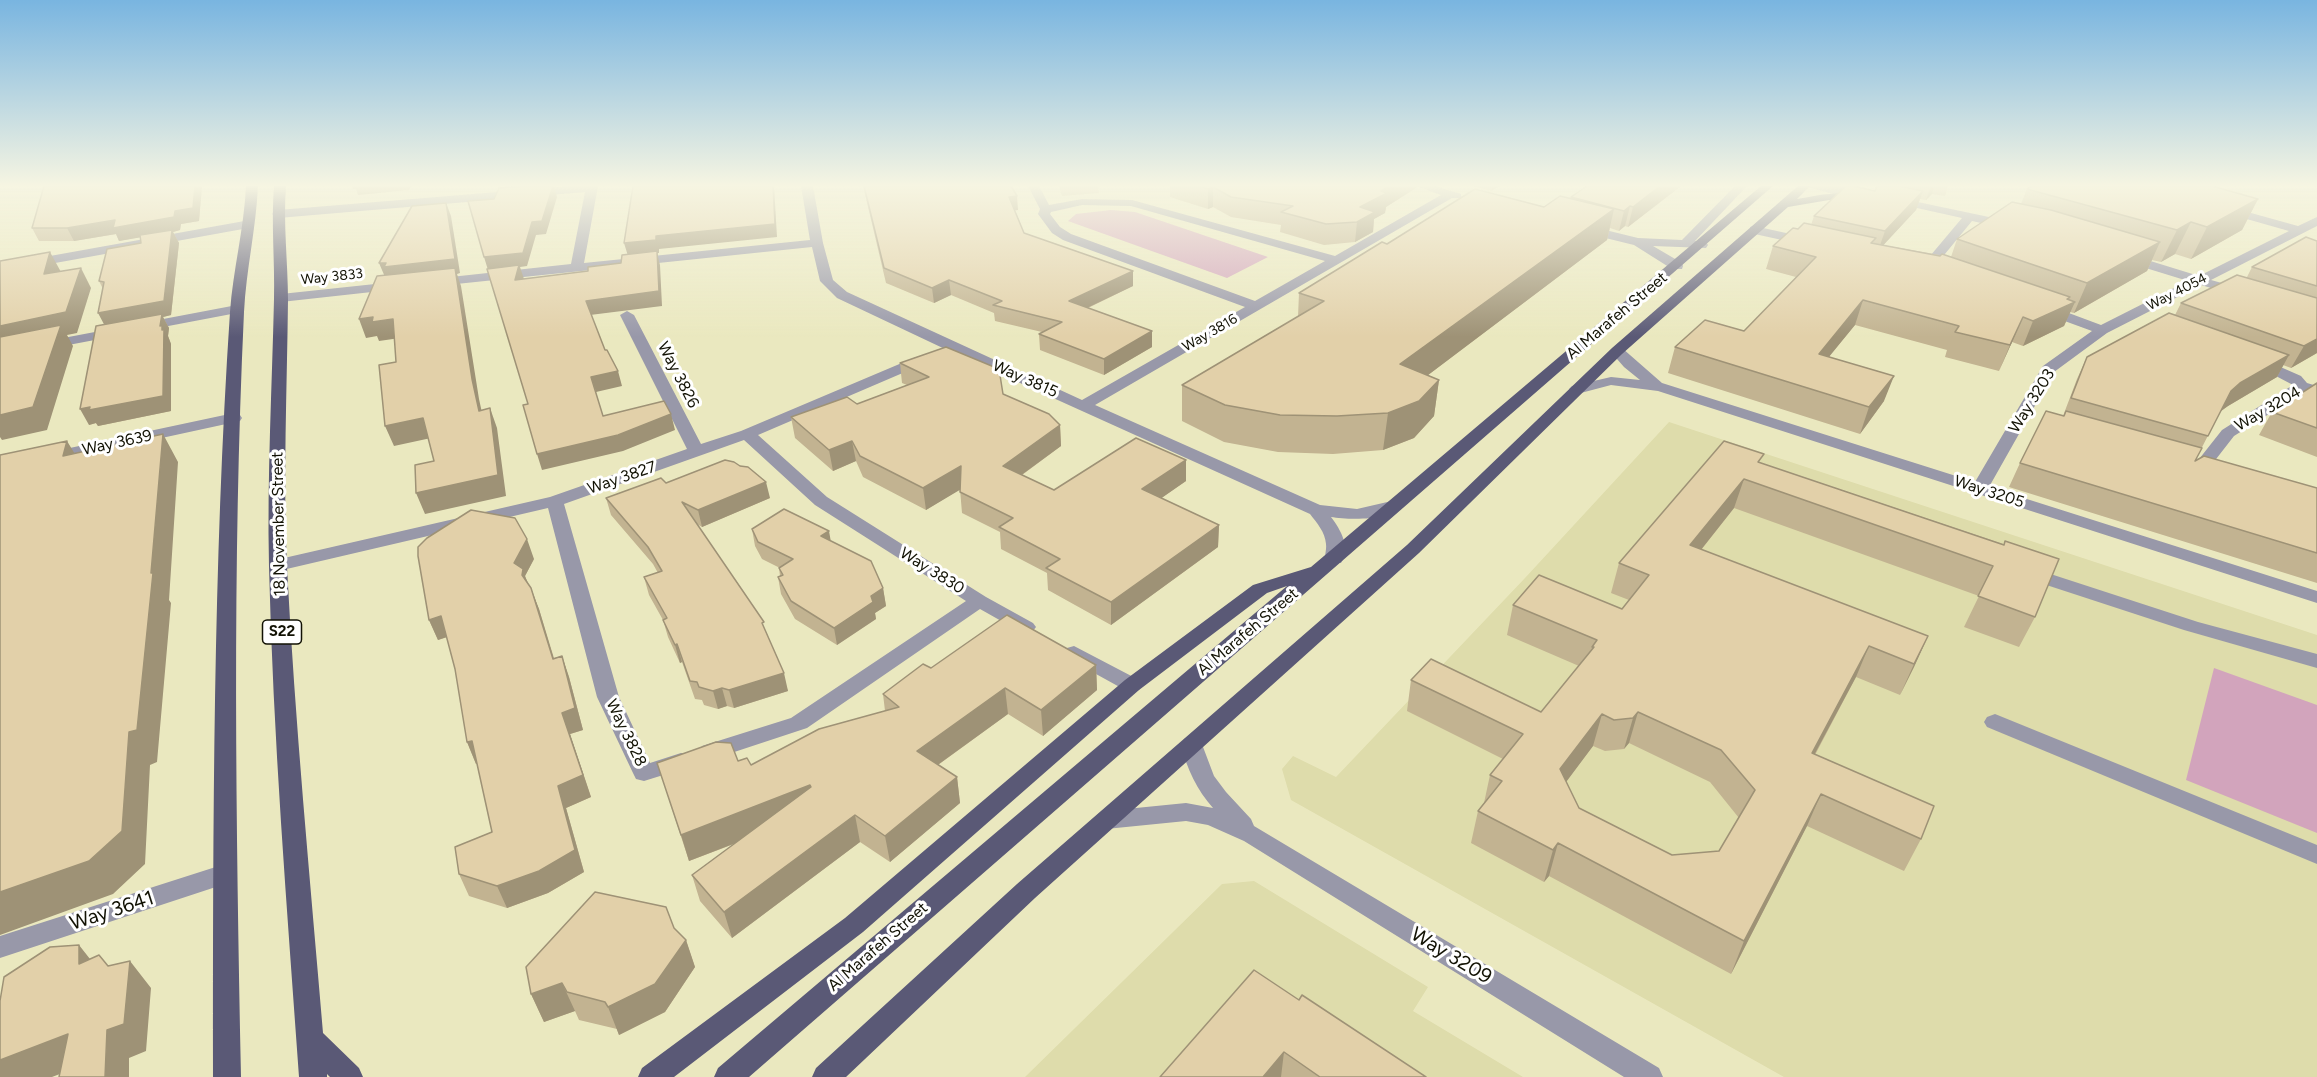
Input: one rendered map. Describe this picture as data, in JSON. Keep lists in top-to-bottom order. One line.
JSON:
{"streets":{"main road":["Al Marafeh Street","18 November Street","S22"],"street":["Way 3833","Way 4054","Way 3816","Way 3826","Way 3815","Way 3203","Way 3204","Way 3639","Way 3827","Way 3205","Way 3830","Way 3828","Way 3641","Way 3209"]},"crossings":[["Way 3833","Way 3815"],["Way 3833","18 November Street"],["Way 4054","Way 3203"],["Al Marafeh Street","Way 3815"],["Al Marafeh Street","Way 3205"],["Al Marafeh Street","Way 3209"],["Way 3816","Way 3815"],["Way 3826","Way 3827"],["Way 3815","Way 3827"],["Way 3203","Way 3205"],["Way 3827","18 November Street"],["Way 3827","Way 3830"],["Way 3827","Way 3828"],["Way 3830","Way 3828"]]}
